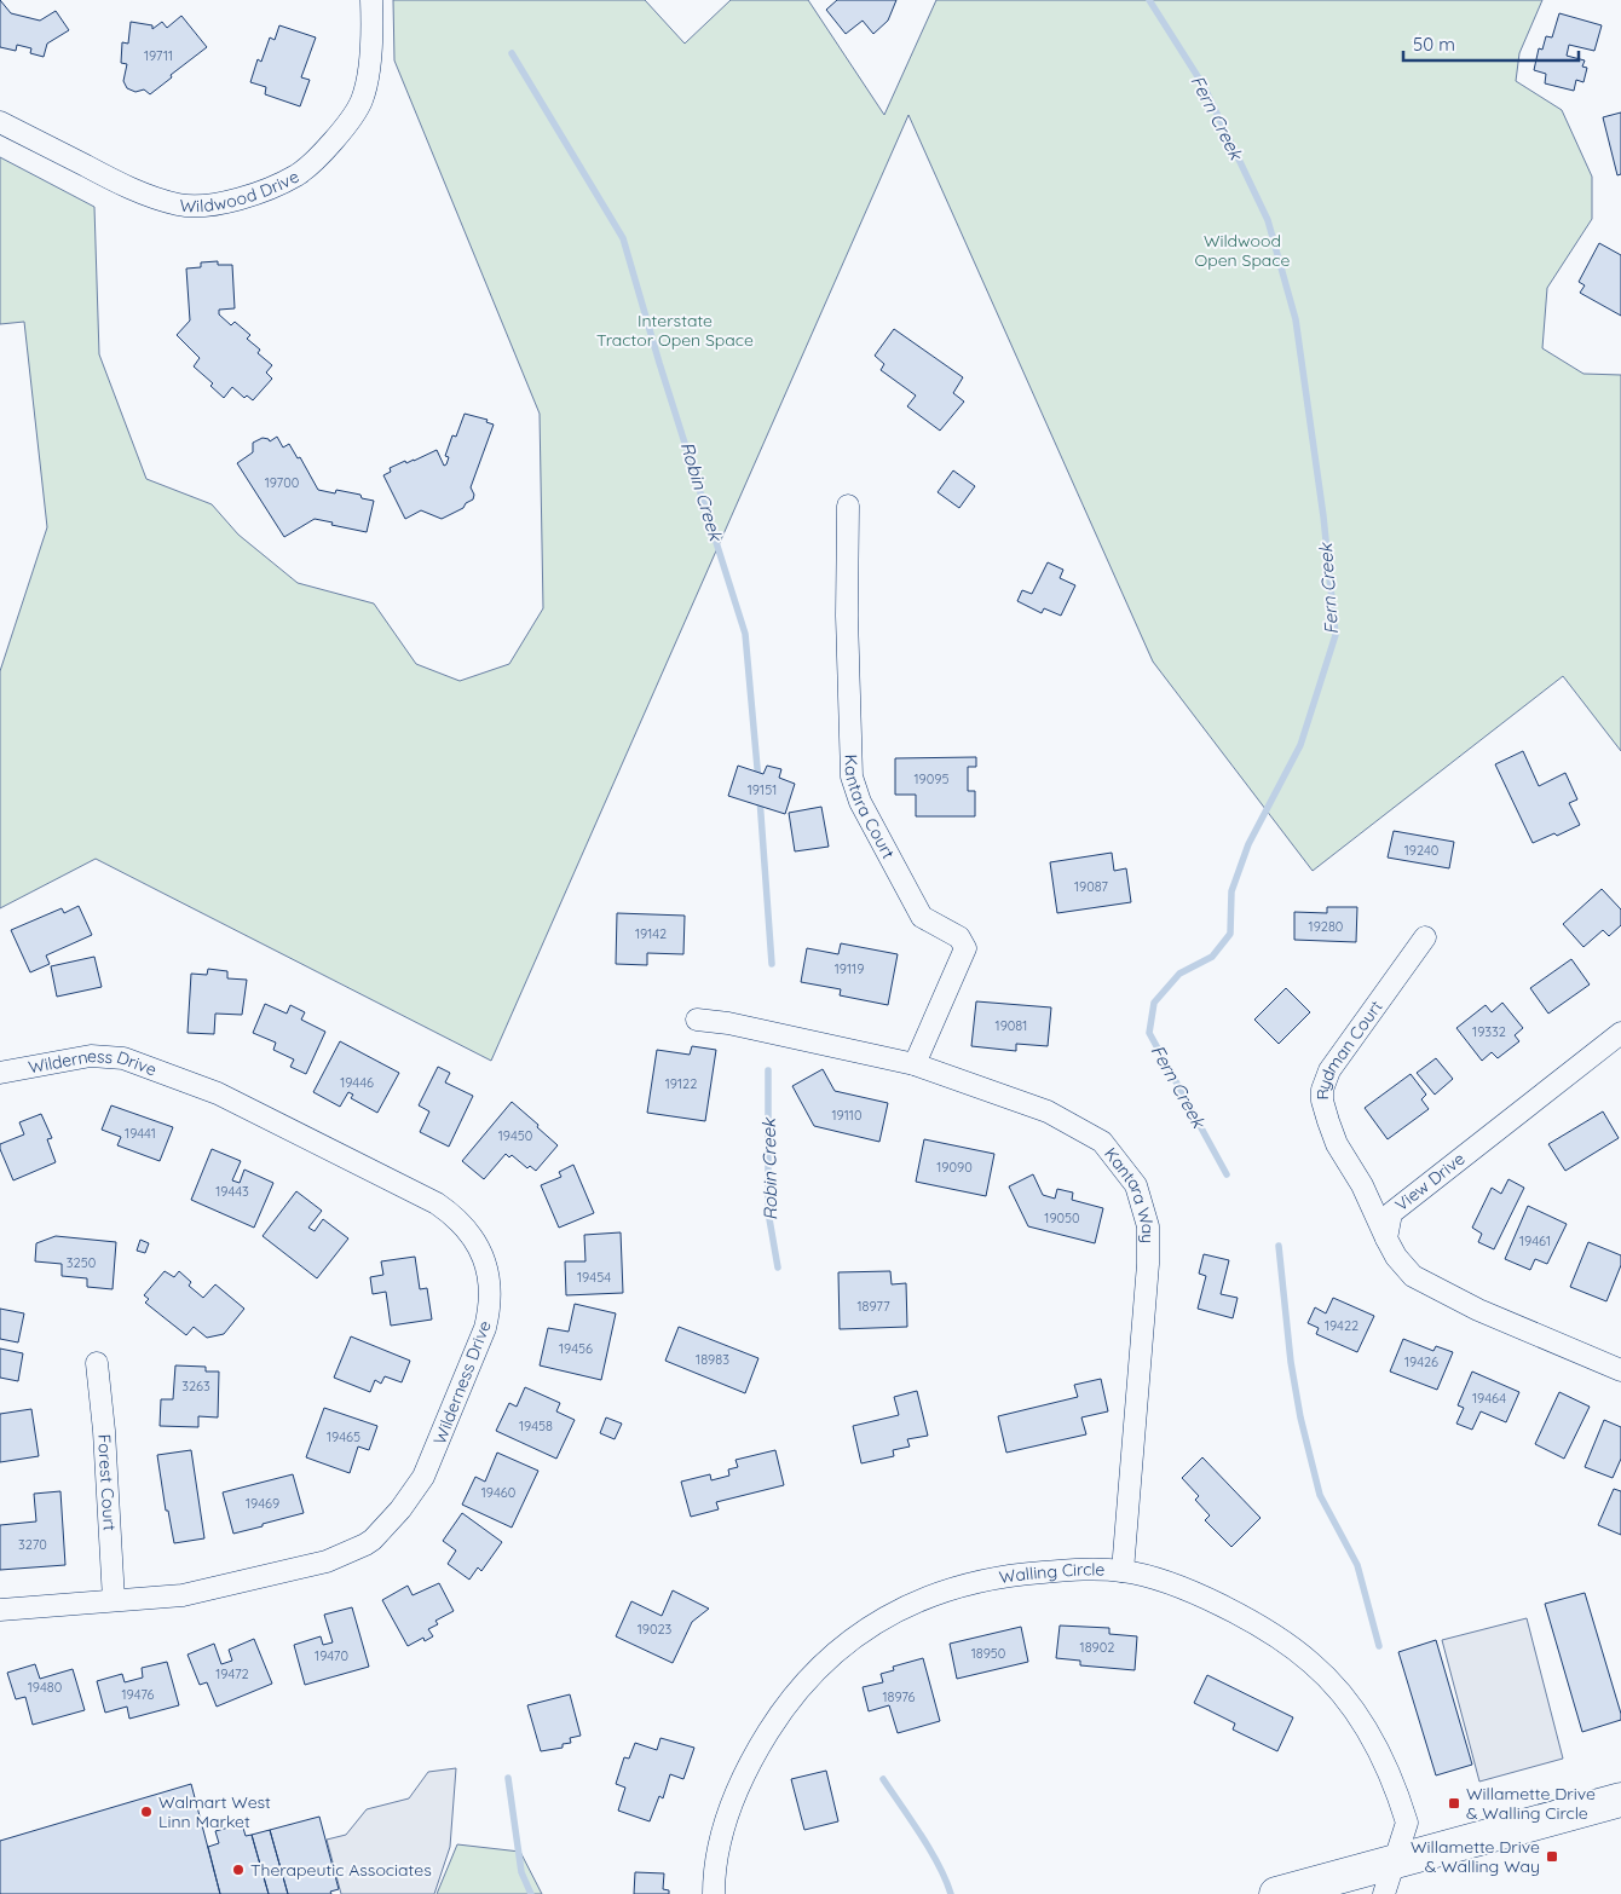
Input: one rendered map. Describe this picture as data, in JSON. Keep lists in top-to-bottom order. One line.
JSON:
{"streets":{"street":["Wildwood Drive","Kantara Court","Rydman Court","Wilderness Drive","View Drive","Kantara Way","Forest Court","Walling Circle"]},"crossings":[["Kantara Court","Kantara Way"],["Rydman Court","View Drive"],["Wilderness Drive","Forest Court"],["Kantara Way","Walling Circle"]],"water":["Fern Creek","Robin Creek"],"parks":["Wildwood Open Space","Interstate Tractor Open Space"],"places":{"transit":["Willamette Drive & Walling Circle","Willamette Drive & Walling Way"],"other":["Walmart West Linn Market","Therapeutic Associates"]},"house_numbers":["19711","19700","19095","19151","19240","19087","19280","19142","19119","19081","19332","19446","19122","19110","19441","19450","19090","19443","19050","19461","3250","19454","18977","19422","19456","18983","19426","3263","19464","19458","19465","19460","19469","3270","19023","18902","18950","19470","19472","19480","19476","18976"],"scale_bar":"50 m"}
